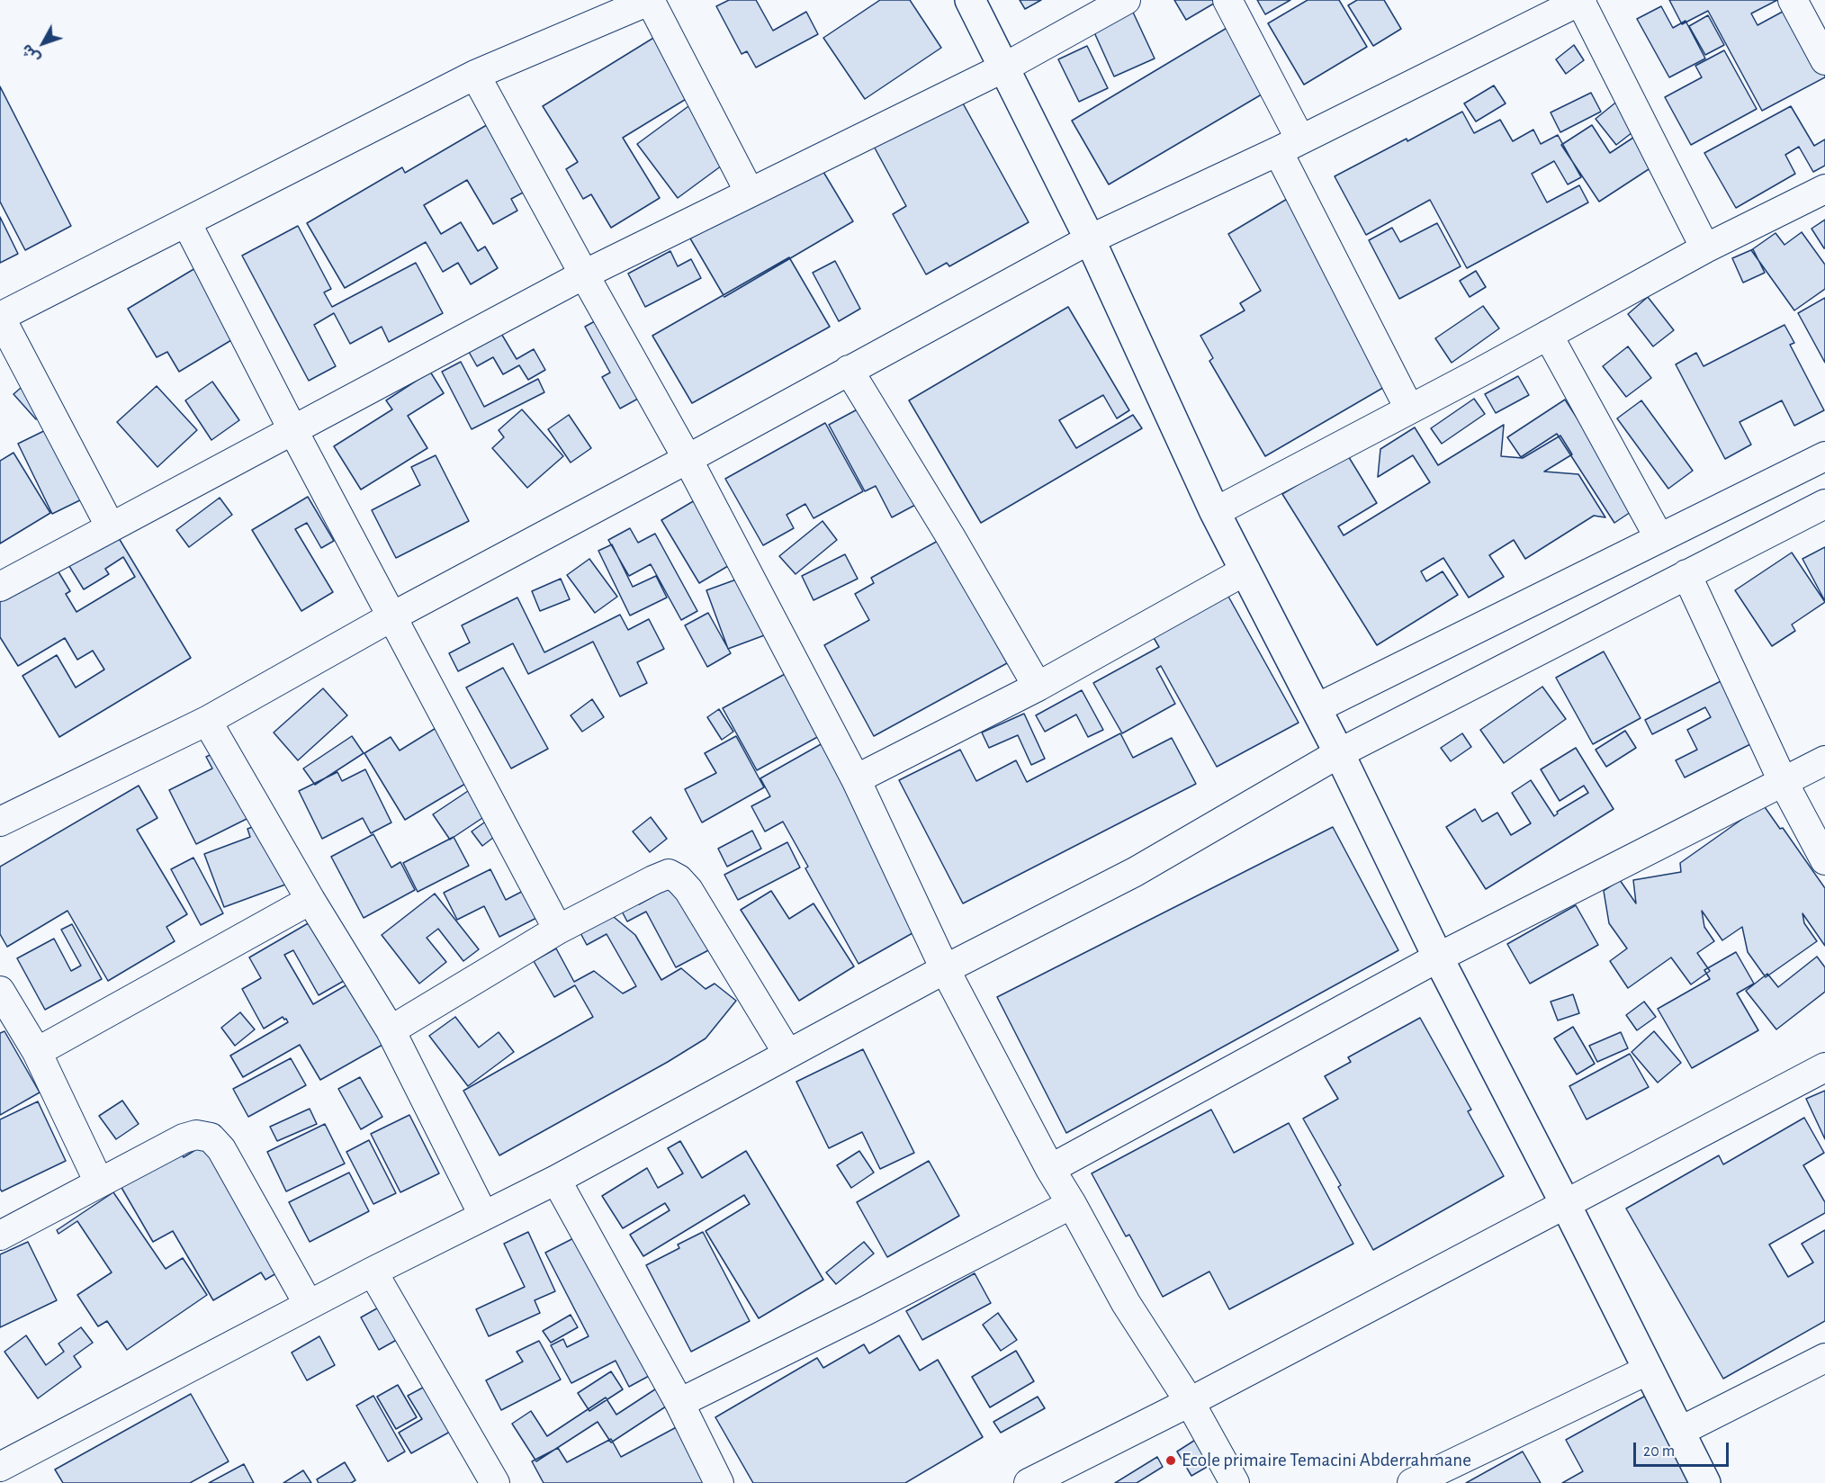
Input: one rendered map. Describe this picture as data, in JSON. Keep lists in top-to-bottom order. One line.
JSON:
{"places":["Ecole primaire Temacini Abderrahmane"],"scale_bar":"20 m","north":"bottom left"}
